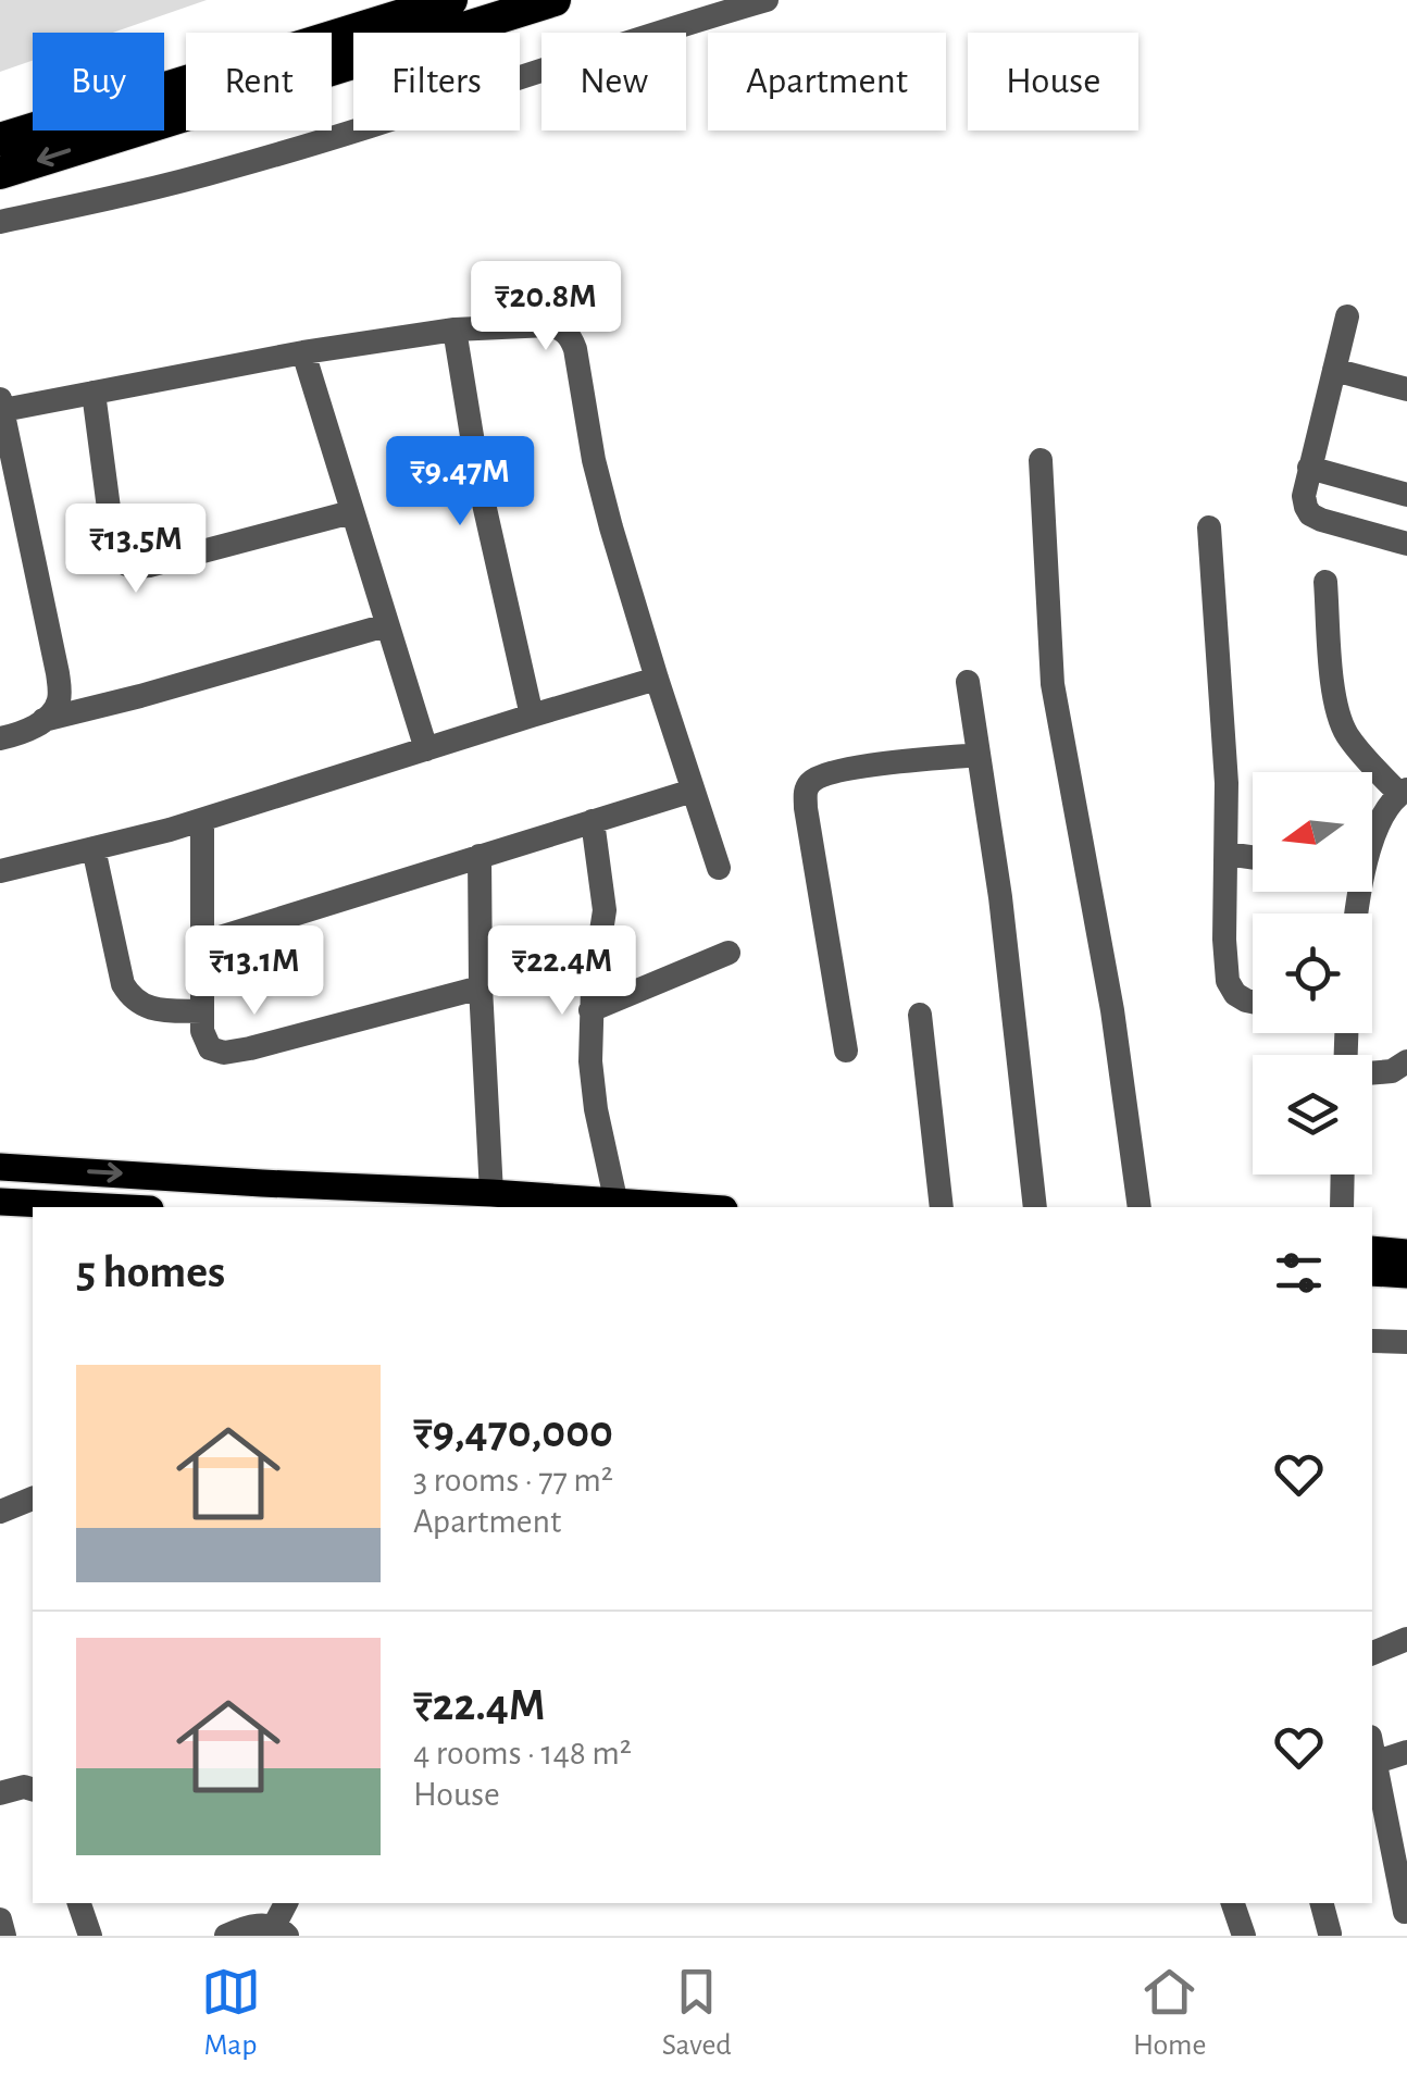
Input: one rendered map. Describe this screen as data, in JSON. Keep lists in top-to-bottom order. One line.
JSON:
{"north":"left","page":{"chip":["Buy","Rent","Filters","New","Apartment","House"],"price":["₹20.8M","₹9.47M","₹13.5M","₹13.1M","₹22.4M"],"heading":"5 homes","list":[{"name":"₹9,470,000","note":"3 rooms · 77 m² · Apartment"},{"name":"₹22.4M","note":"4 rooms · 148 m² · House"}],"tabs":["Map","Saved","Home"]}}
